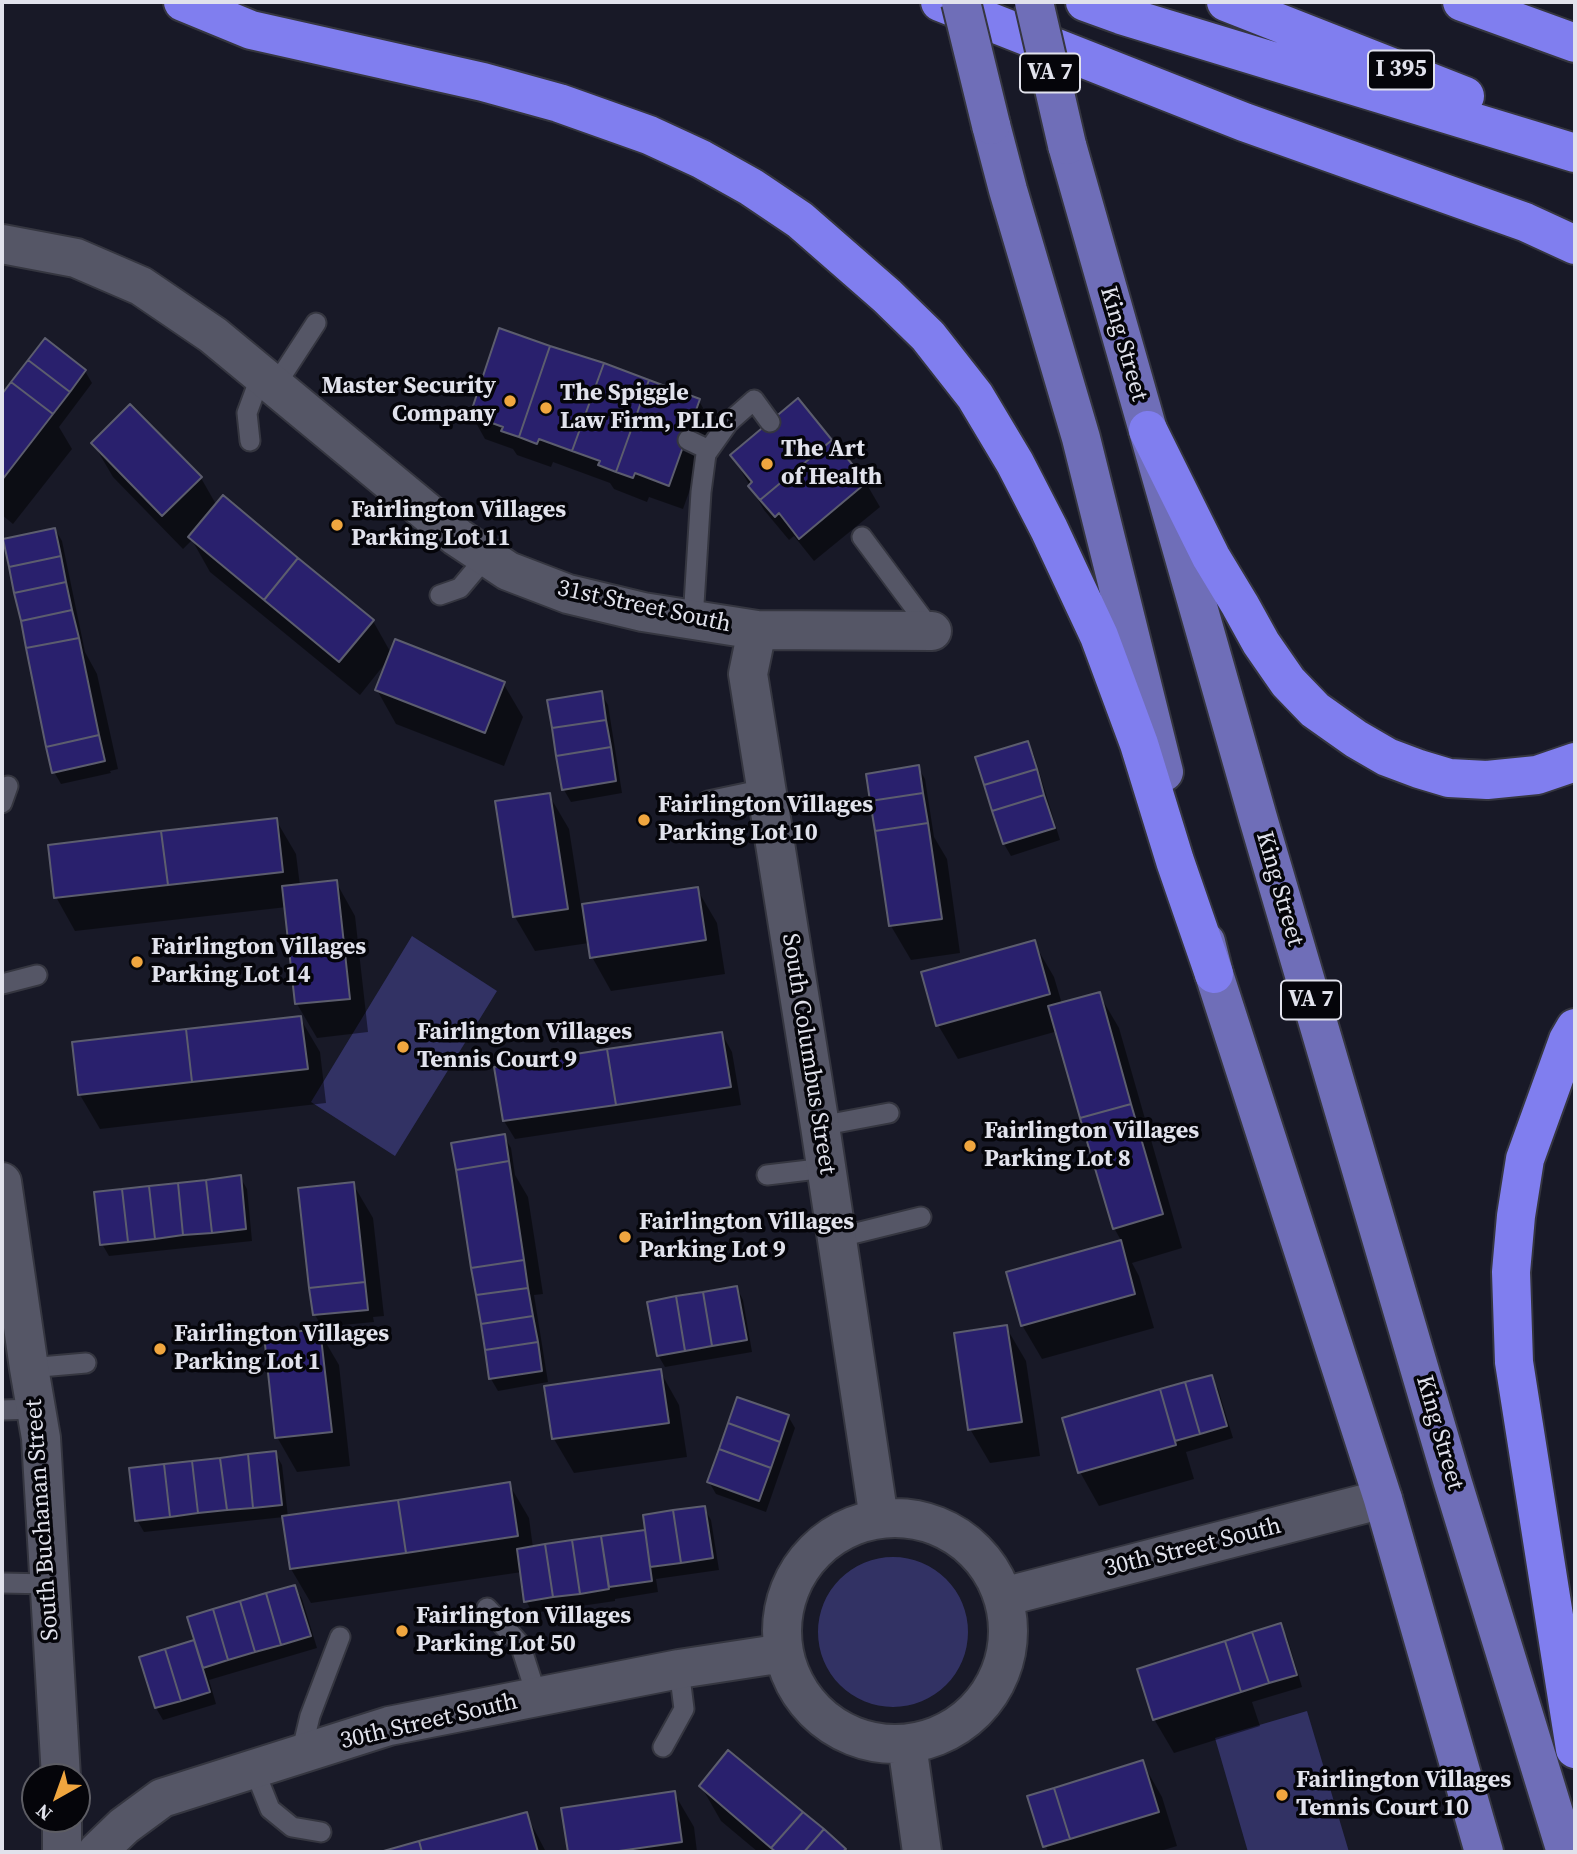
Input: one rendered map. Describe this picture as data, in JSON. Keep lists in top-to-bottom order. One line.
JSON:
{"streets":{"highway":["I 395"],"main road":["VA 7","King Street"],"street":["31st Street South","South Columbus Street","South Buchanan Street","30th Street South"]},"crossings":[["VA 7","30th Street South"],["31st Street South","South Columbus Street"],["South Columbus Street","30th Street South"]],"places":["Master Security Company","The Spiggle Law Firm, PLLC","The Art of Health","Fairlington Villages Parking Lot 11","Fairlington Villages Parking Lot 10","Fairlington Villages Parking Lot 14","Fairlington Villages Tennis Court 9","Fairlington Villages Parking Lot 8","Fairlington Villages Parking Lot 9","Fairlington Villages Parking Lot 1","Fairlington Villages Parking Lot 50","Fairlington Villages Tennis Court 10"],"north":"bottom left"}
